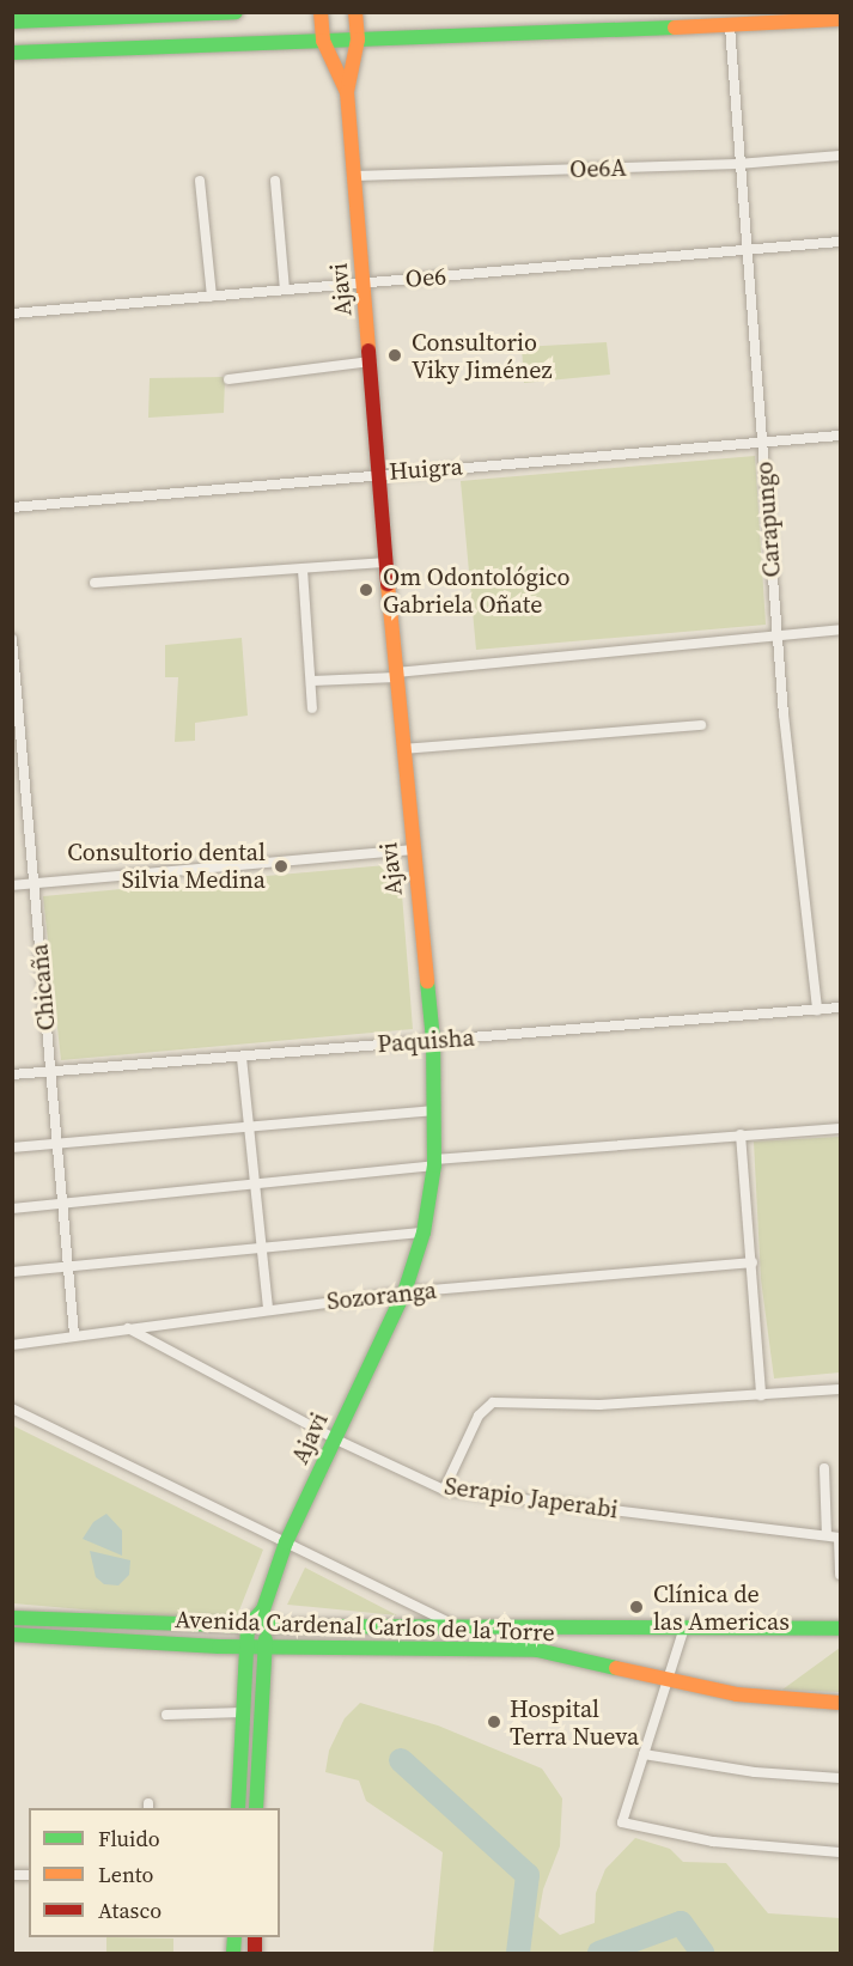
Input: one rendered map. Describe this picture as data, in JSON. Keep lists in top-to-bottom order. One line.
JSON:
{"streets":{"street":["Oe6A","Oe6","Ajavi","Huigra","Carapungo","Chicaña","Paquisha","Sozoranga","Serapio Japerabi","Avenida Cardenal Carlos de la Torre"]},"crossings":[["Oe6A","Ajavi"],["Oe6A","Carapungo"],["Oe6","Ajavi"],["Oe6","Carapungo"],["Ajavi","Huigra"],["Ajavi","Paquisha"],["Ajavi","Sozoranga"],["Ajavi","Serapio Japerabi"],["Ajavi","Avenida Cardenal Carlos de la Torre"],["Huigra","Carapungo"],["Carapungo","Paquisha"],["Chicaña","Paquisha"],["Chicaña","Sozoranga"],["Sozoranga","Serapio Japerabi"]],"places":["Consultorio Viky Jiménez","Om Odontológico Gabriela Oñate","Consultorio dental Silvia Medina","Clínica de las Americas","Hospital Terra Nueva"],"legend":["Fluido","Lento","Atasco"]}
